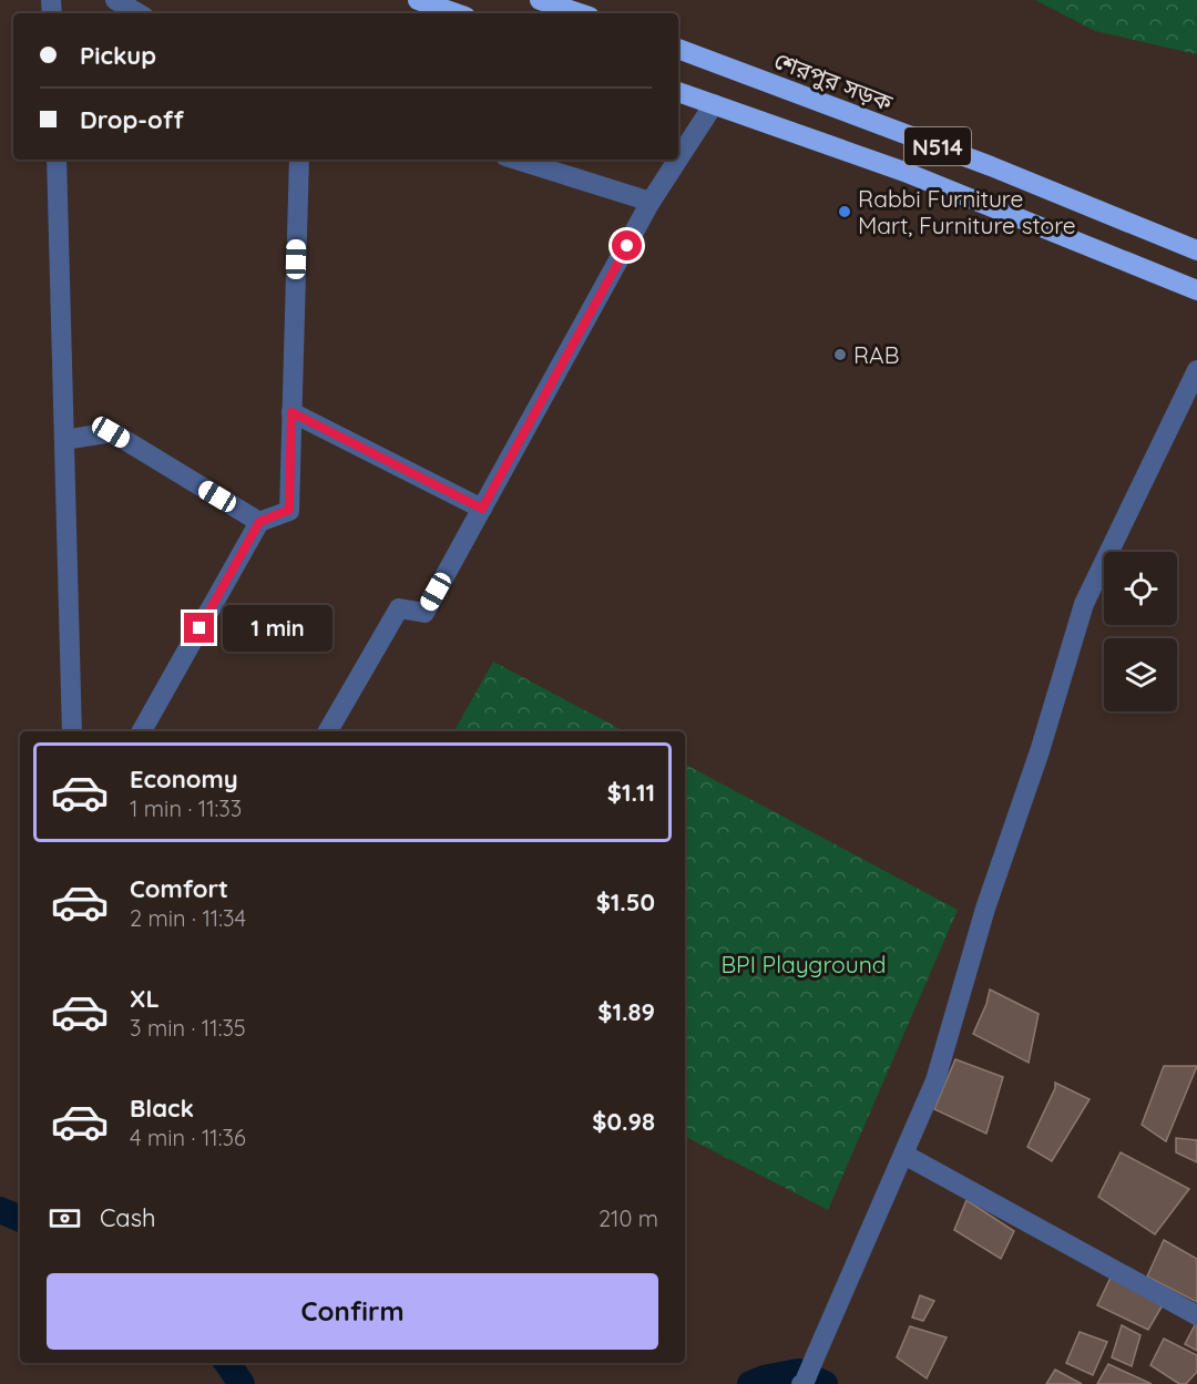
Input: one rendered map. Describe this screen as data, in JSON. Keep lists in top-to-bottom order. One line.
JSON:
{"streets":{"highway":["শেরপুর সড়ক","N514"]},"parks":["BPI Playground"],"places":["Rabbi Furniture Mart, Furniture store","RAB"],"page":{"banner":["Pickup","Drop-off"],"bubble":"1 min","list":[{"name":"Economy","note":"1 min · 11:33","value":"$1.11"},{"name":"Comfort","note":"2 min · 11:34","value":"$1.50"},{"name":"XL","note":"3 min · 11:35","value":"$1.89"},{"name":"Black","note":"4 min · 11:36","value":"$0.98"}],"pay":["Cash","210 m"],"buttons":"Confirm"}}
